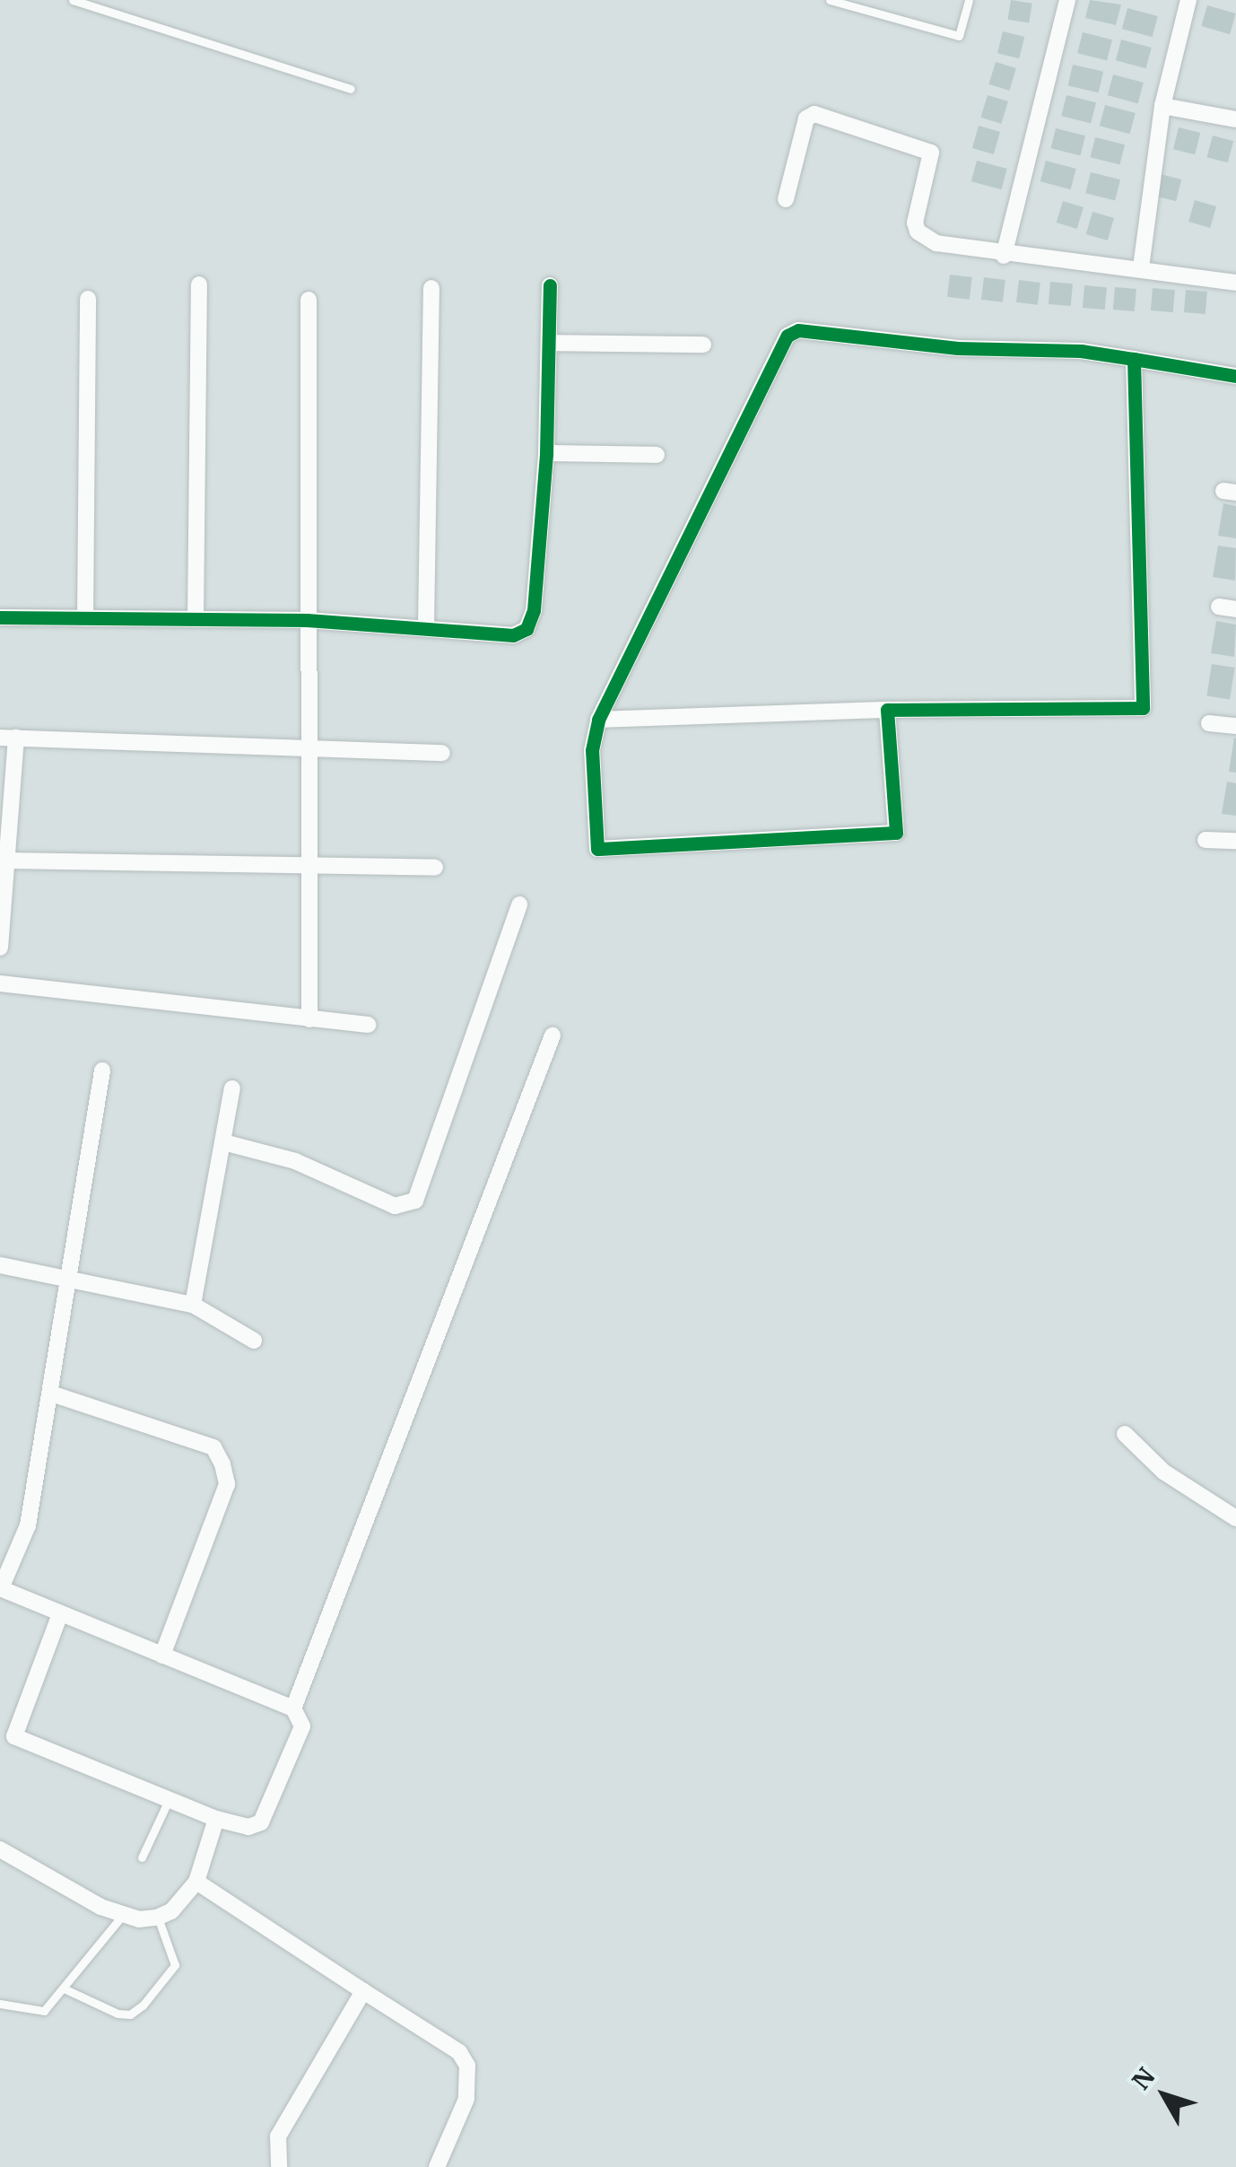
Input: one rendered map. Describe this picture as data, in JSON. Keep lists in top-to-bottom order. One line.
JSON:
{"north":"top left"}
